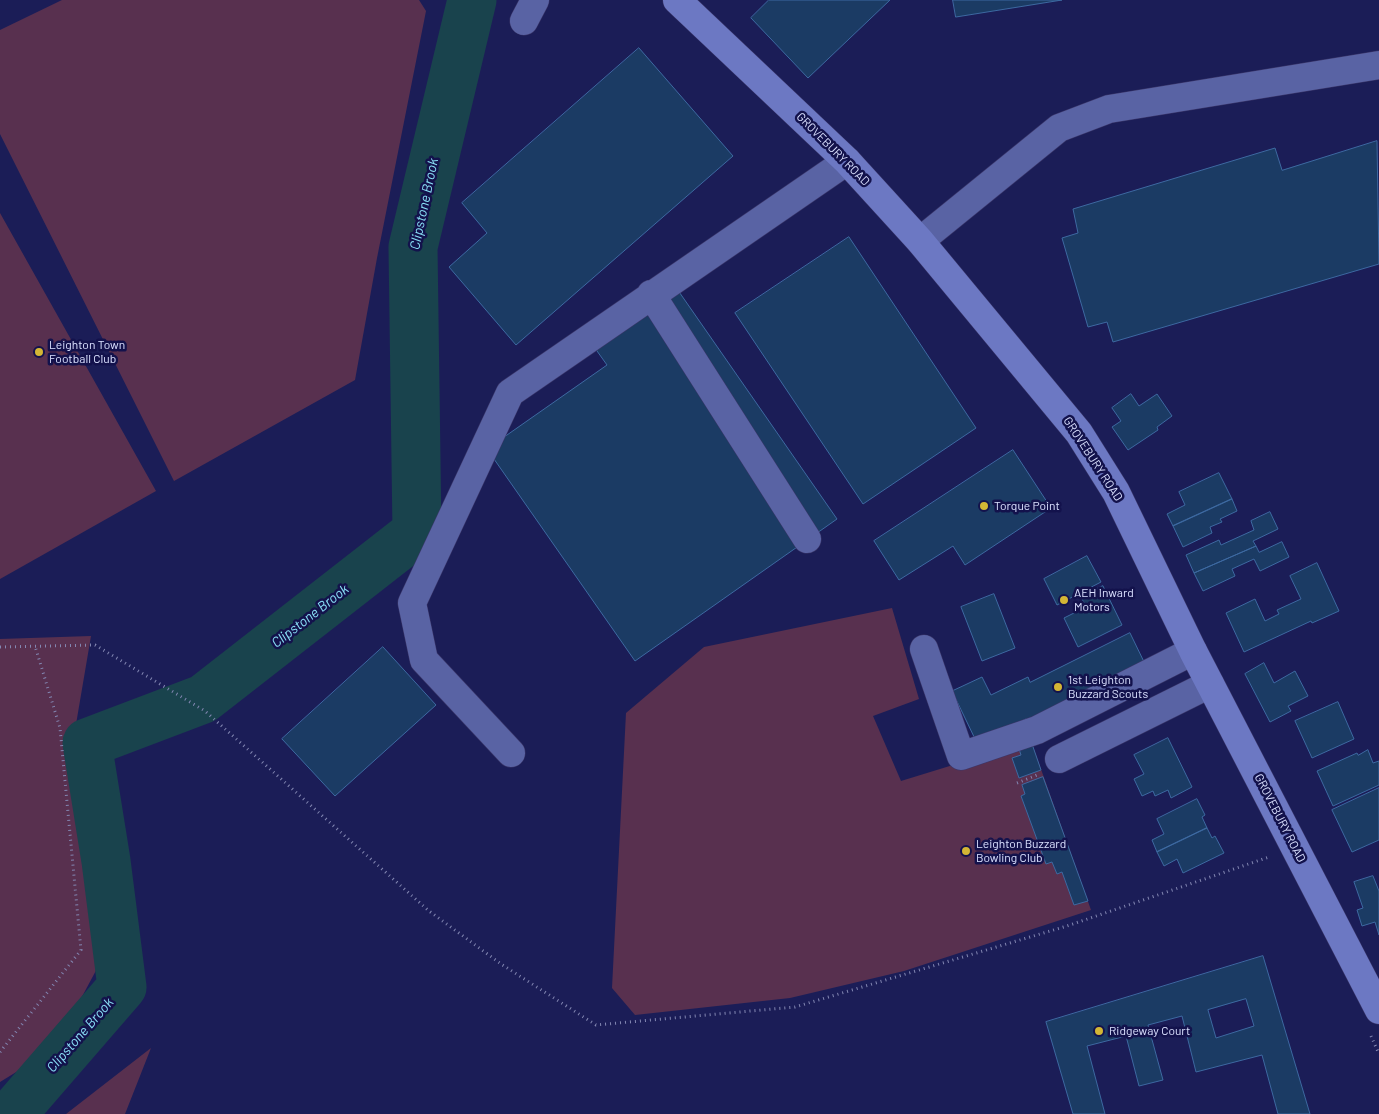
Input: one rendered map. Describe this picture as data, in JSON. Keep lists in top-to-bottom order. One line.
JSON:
{"streets":{"main road":["GROVEBURY ROAD"]},"water":["Clipstone Brook"],"places":["Leighton Town Football Club","Torque Point","AEH Inward Motors","1st Leighton Buzzard Scouts","Leighton Buzzard Bowling Club","Ridgeway Court"]}
